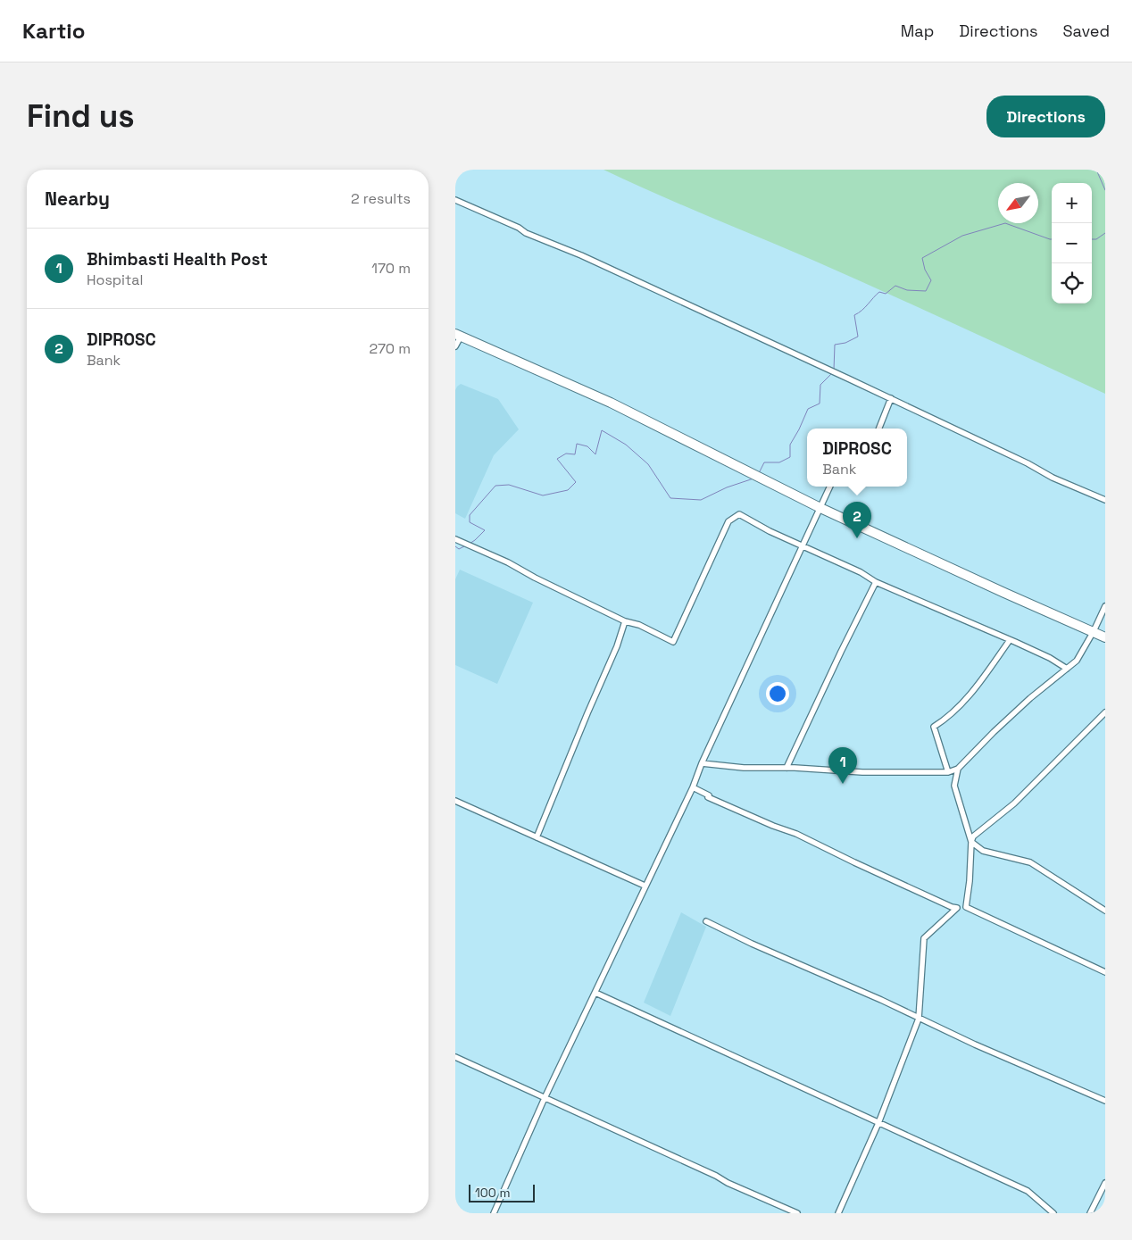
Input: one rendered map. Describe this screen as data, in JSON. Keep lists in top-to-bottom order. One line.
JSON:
{"scale_bar":"100 m","north":"bottom left","page":{"header":"Kartio","nav":["Map","Directions","Saved"],"buttons":"Directions","title":"Find us","heading":["Nearby","2 results"],"map_buttons":["+","−"],"list":[{"mark":"1","name":"Bhimbasti Health Post","note":"Hospital","value":"170 m"},{"mark":"2","name":"DIPROSC","note":"Bank","value":"270 m"}],"popup":["DIPROSC","Bank"],"pins":["2","1"],"scale":"100 m"}}
